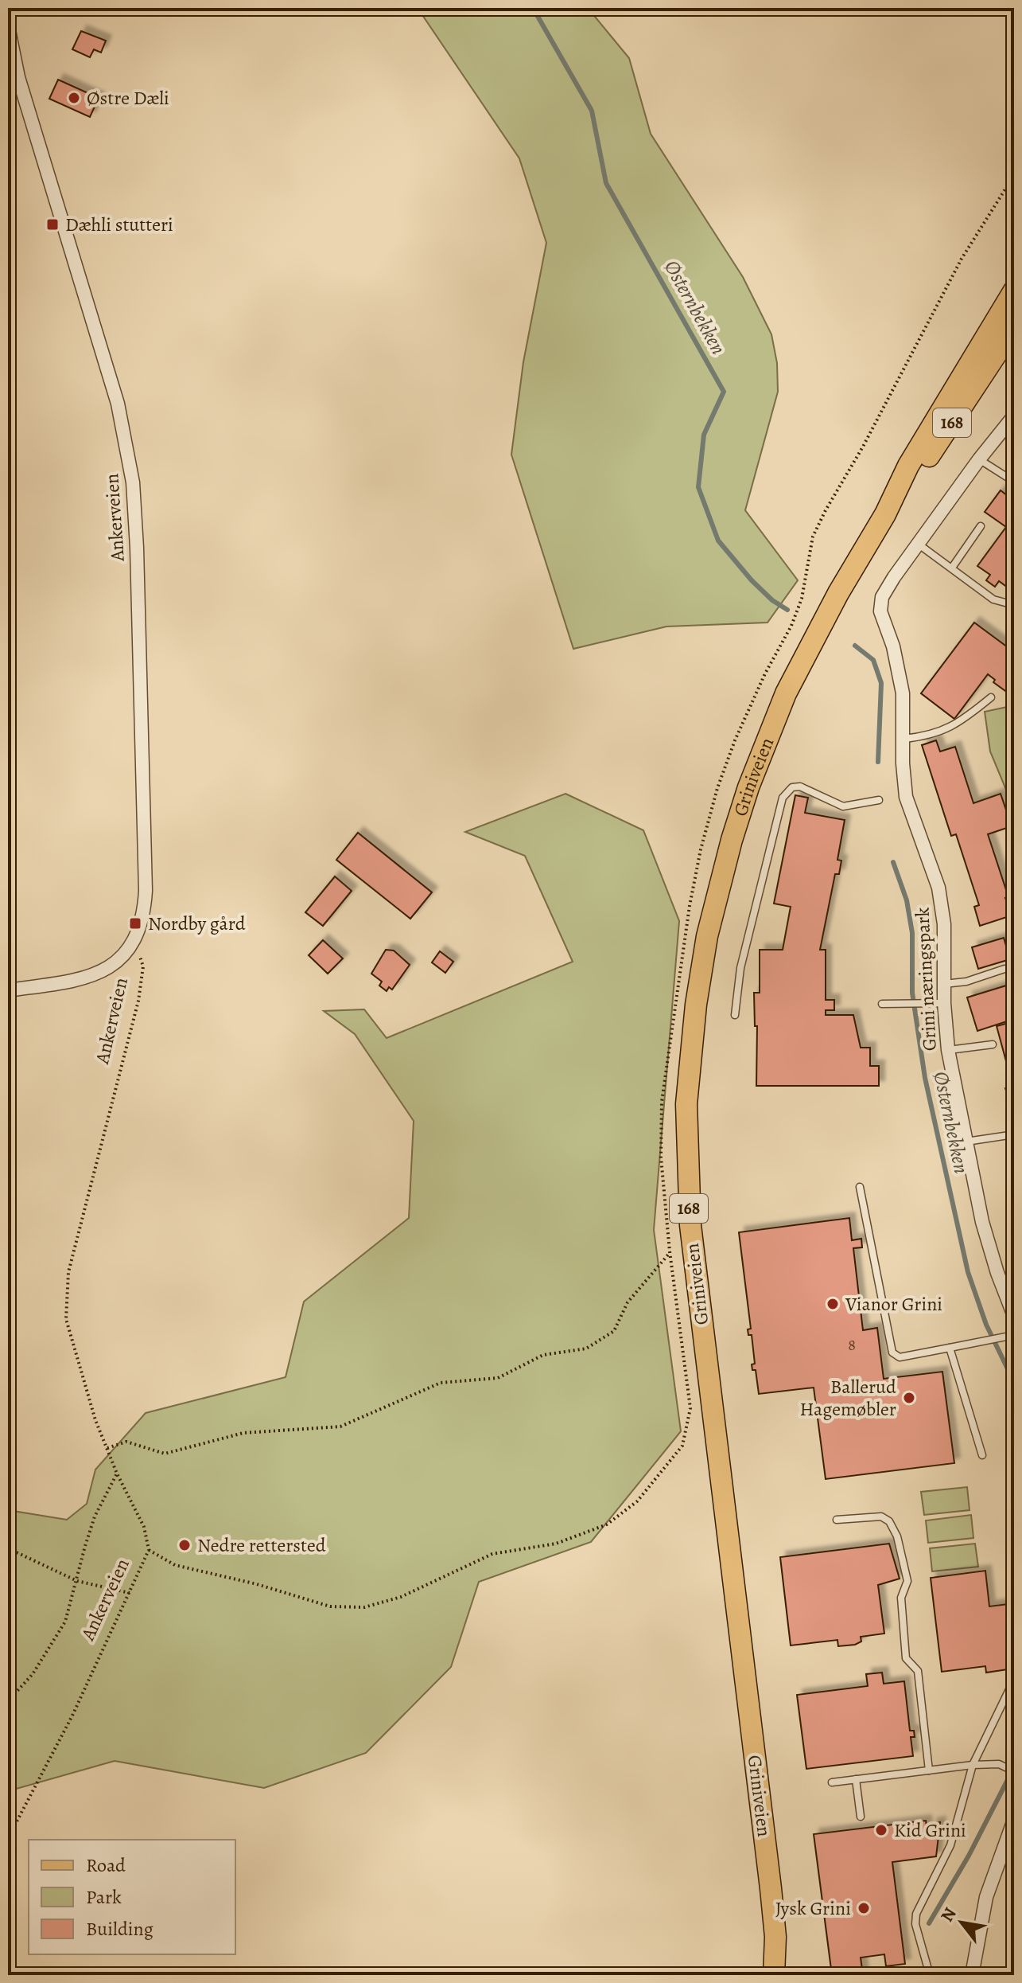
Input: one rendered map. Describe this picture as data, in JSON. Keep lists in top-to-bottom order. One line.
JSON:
{"streets":{"main road":["168","Griniveien"],"street":["Ankerveien","Grini næringspark"]},"water":["Østernbekken"],"places":{"other":["Østre Dæli","Vianor Grini","Ballerud Hagemøbler","Nedre rettersted","Kid Grini","Jysk Grini"],"transit":["Dæhli stutteri","Nordby gård"]},"house_numbers":["8"],"legend":["Road","Park","Building"],"north":"top left"}
